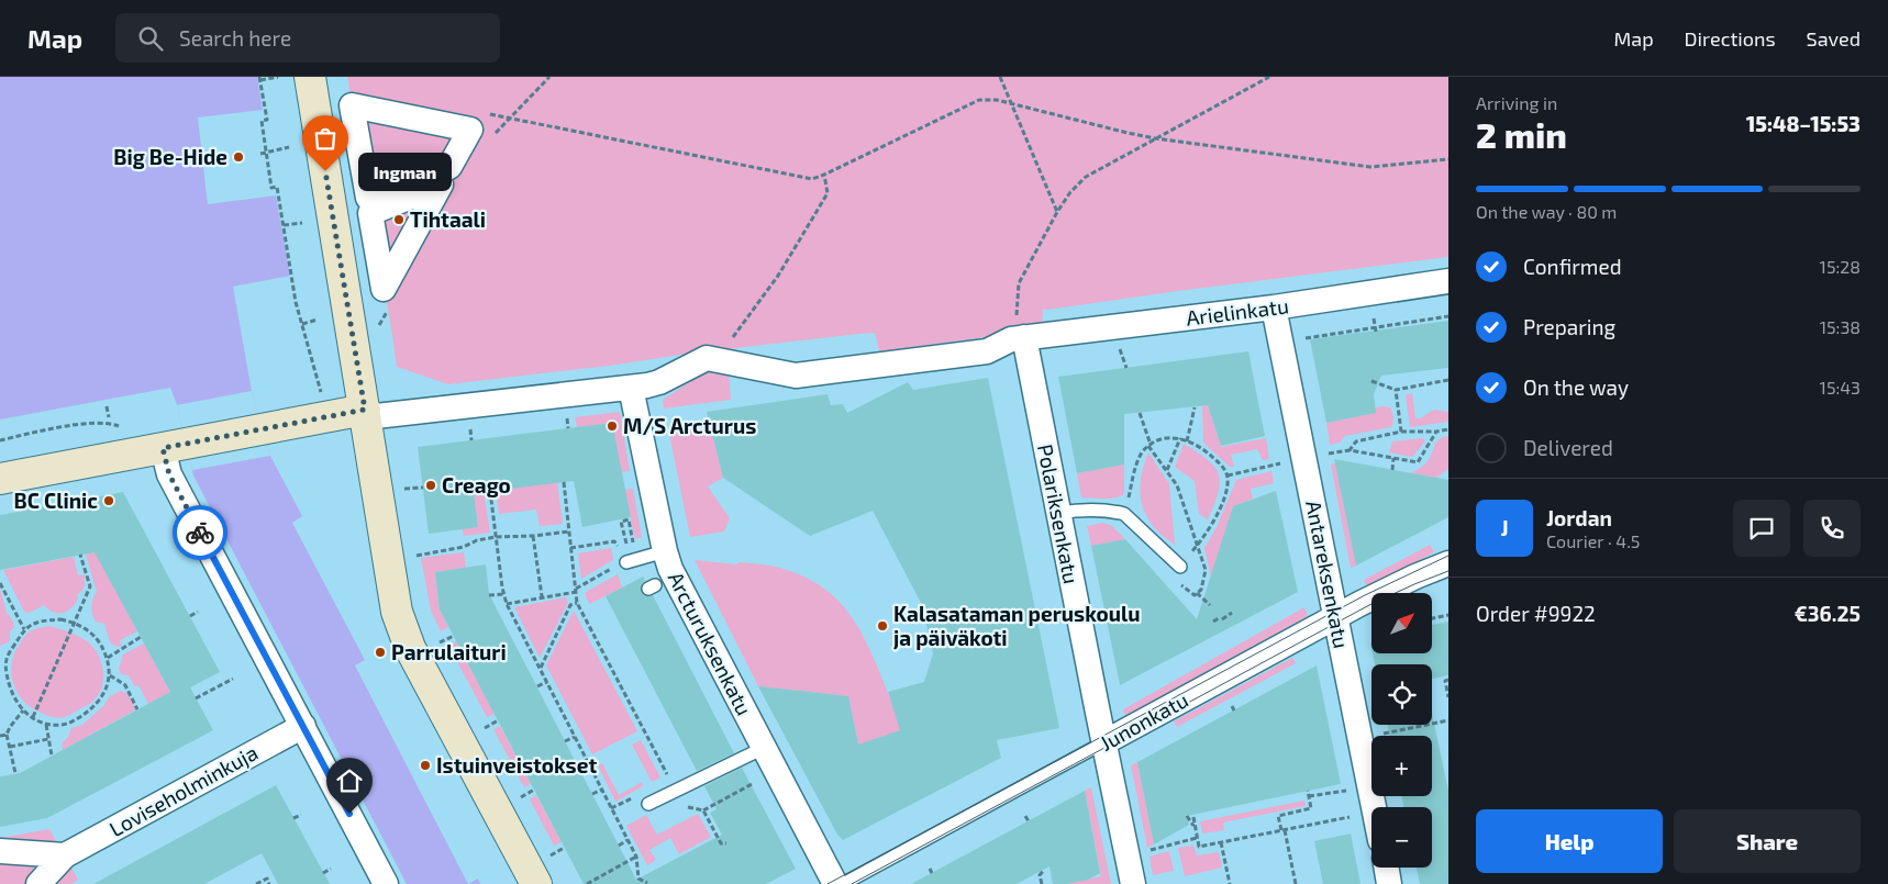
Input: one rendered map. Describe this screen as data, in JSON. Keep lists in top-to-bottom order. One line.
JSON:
{"streets":{"street":["Arielinkatu","Polariksenkatu","Antareksenkatu","Arcturuksenkatu","Junonkatu","Loviseholminkuja"]},"crossings":[["Arielinkatu","Polariksenkatu"],["Arielinkatu","Antareksenkatu"],["Polariksenkatu","Junonkatu"],["Antareksenkatu","Junonkatu"]],"places":["Big Be-Hide","Ingman","Tihtaali","M/S Arcturus","Creago","BC Clinic","Kalasataman peruskoulu ja päiväkoti","Parrulaituri","Istuinveistokset"],"north":"top right","page":{"header":"Map","search":"Search here","nav":["Map","Directions","Saved"],"heading":["2 min","Arriving in","15:48–15:53"],"panel":["Jordan","Courier · 4.5","Order #9922","€36.25"],"bubble":"Ingman","bar":"On the way · 80 m","list":[["Confirmed","15:28"],["Preparing","15:38"],["On the way","15:43"],"Delivered"],"round":"J","map_buttons":["+","−"],"buttons":["Help","Share"]}}
